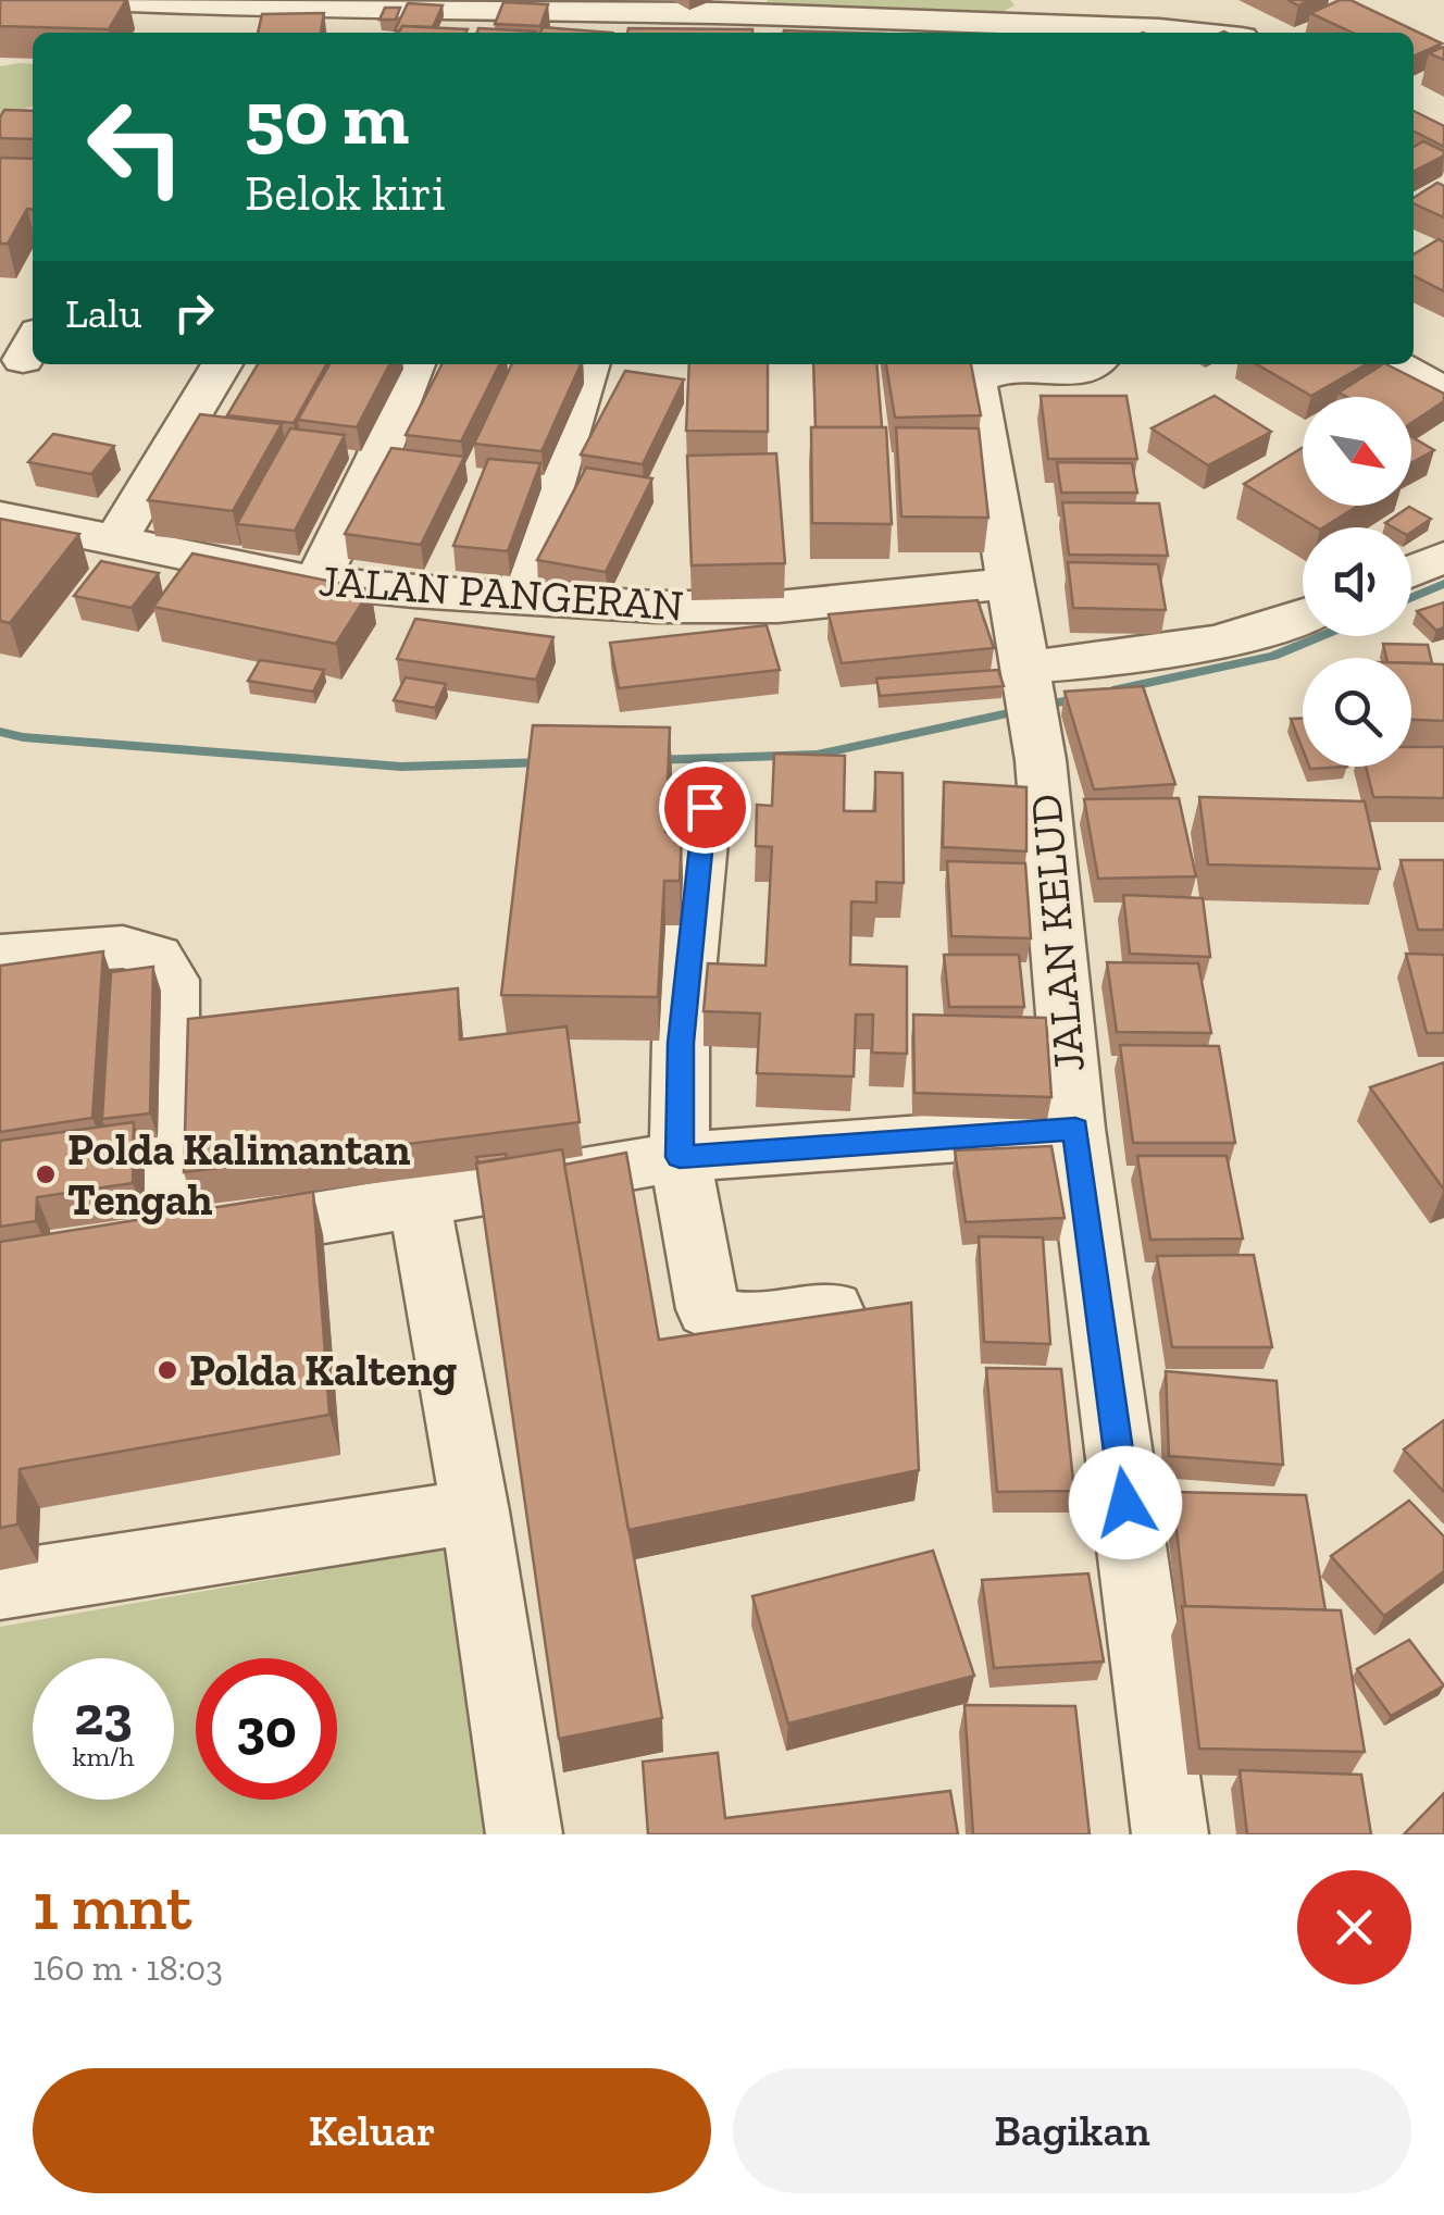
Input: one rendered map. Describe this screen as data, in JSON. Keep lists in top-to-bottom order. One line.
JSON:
{"streets":{"street":["JALAN PANGERAN","JALAN KELUD"]},"crossings":[["JALAN PANGERAN","JALAN KELUD"]],"places":["Polda Kalimantan Tengah","Polda Kalteng"],"north":"bottom right","page":{"turn":["50 m","Belok kiri"],"then":"Lalu","speed":"23 km/h","limit":"30","heading":["1 mnt","160 m · 18:03"],"buttons":["Keluar","Bagikan"]}}
